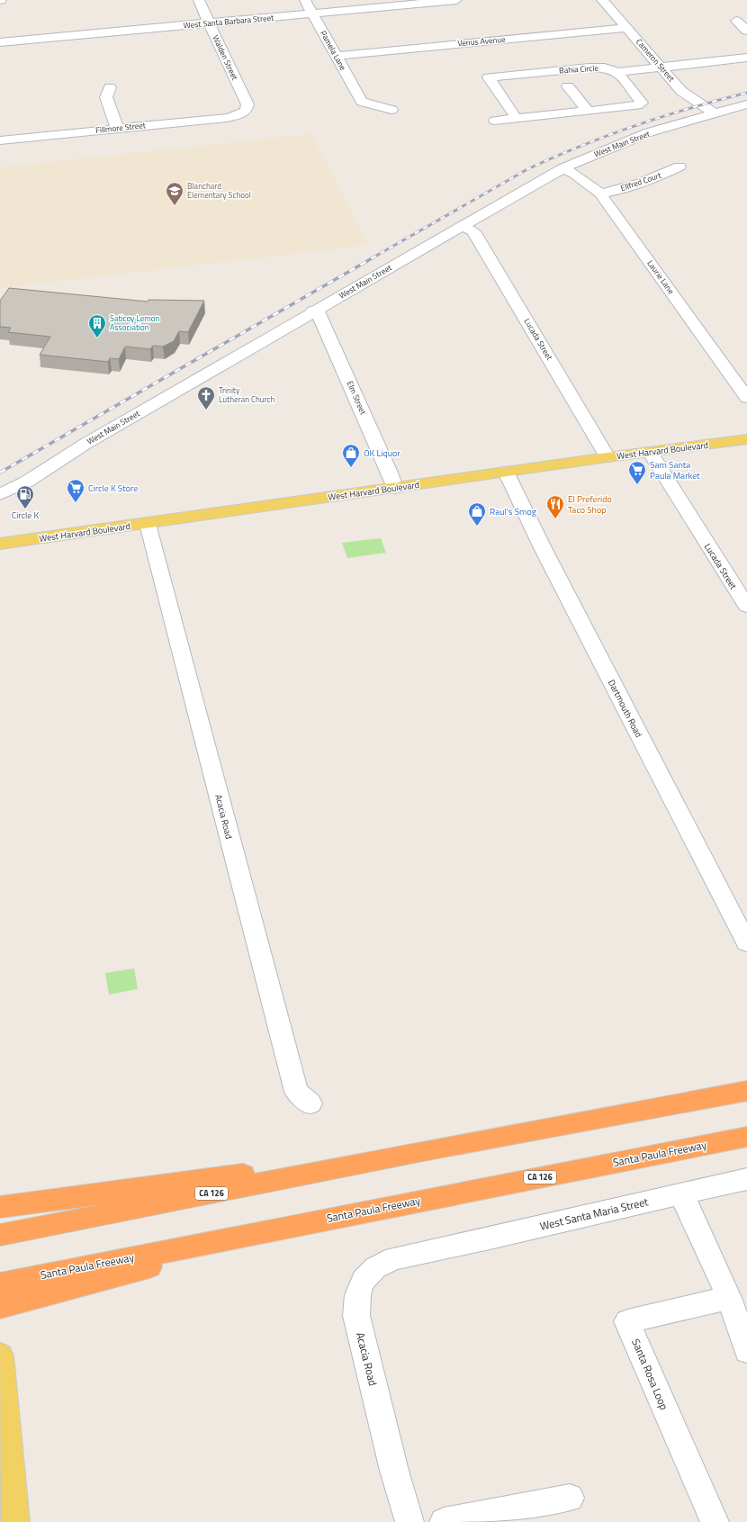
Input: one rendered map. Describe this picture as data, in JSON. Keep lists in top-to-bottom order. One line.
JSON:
{"streets":{"highway":["Santa Paula Freeway","CA 126"],"main road":["West Harvard Boulevard"],"street":["West Santa Barbara Street","Venus Avenue","Pamela Lane","Walden Street","Cameron Street","Bahia Circle","Fillmore Street","West Main Street","Ellfred Court","Laurie Lane","Lucada Street","Elm Street","Dartmouth Road","Acacia Road","West Santa Maria Street","Santa Rosa Loop"]},"crossings":[["West Santa Barbara Street","Pamela Lane"],["West Santa Barbara Street","Walden Street"],["Venus Avenue","Pamela Lane"],["Venus Avenue","Cameron Street"],["Walden Street","Fillmore Street"],["Cameron Street","West Main Street"],["West Main Street","Laurie Lane"],["West Main Street","Lucada Street"],["West Main Street","Elm Street"],["Ellfred Court","Laurie Lane"],["Lucada Street","West Harvard Boulevard"],["Elm Street","West Harvard Boulevard"],["West Harvard Boulevard","Dartmouth Road"],["West Harvard Boulevard","Acacia Road"],["Acacia Road","West Santa Maria Street"]],"places":{"school or university":["Blanchard Elementary School"],"building":["Saticoy Lemon Association"],"church":["Trinity Lutheran Church"],"shop":["OK Liquor","Raul's Smog"],"supermarket":["Sam Santa Paula Market","Circle K Store"],"fuel station":["Circle K"],"restaurant":["El Preferido Taco Shop"]}}
